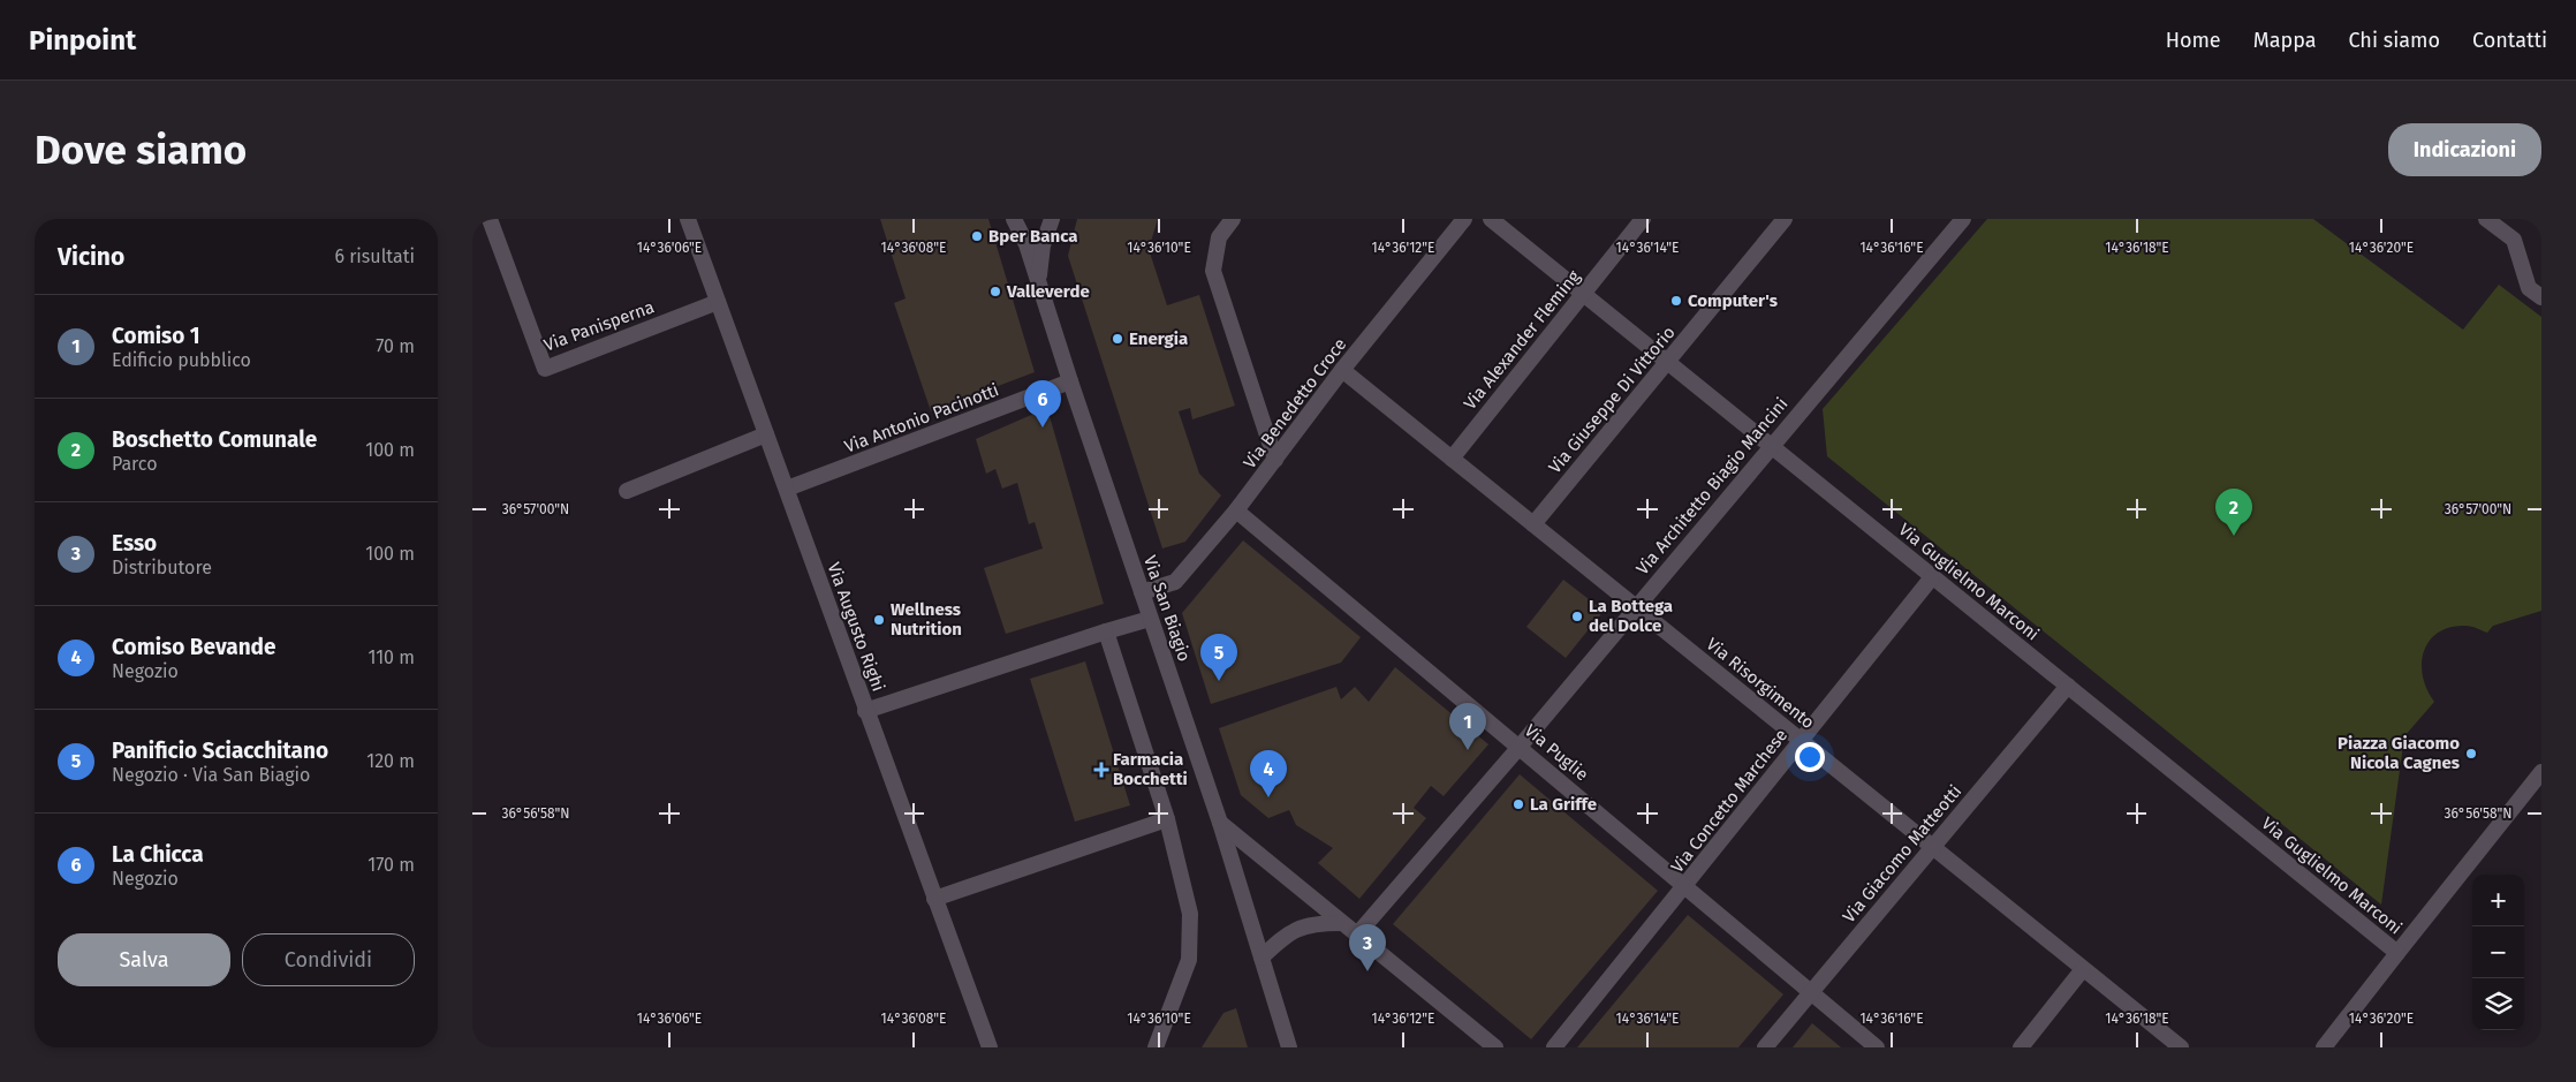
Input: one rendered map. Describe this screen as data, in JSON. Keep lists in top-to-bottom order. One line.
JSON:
{"streets":{"street":["Via Panisperna","Via Alexander Fleming","Via Giuseppe Di Vittorio","Via Benedetto Croce","Via Antonio Pacinotti","Via Architetto Biagio Mancini","Via Guglielmo Marconi","Via San Biagio","Via Augusto Righi","Via Risorgimento","Via Puglie","Via Concetto Marchese","Via Giacomo Matteotti"]},"crossings":[["Via Panisperna","Via Augusto Righi"],["Via Alexander Fleming","Via Guglielmo Marconi"],["Via Alexander Fleming","Via Risorgimento"],["Via Giuseppe Di Vittorio","Via Guglielmo Marconi"],["Via Giuseppe Di Vittorio","Via Risorgimento"],["Via Benedetto Croce","Via San Biagio"],["Via Benedetto Croce","Via Risorgimento"],["Via Benedetto Croce","Via Puglie"],["Via Antonio Pacinotti","Via San Biagio"],["Via Antonio Pacinotti","Via Augusto Righi"],["Via Architetto Biagio Mancini","Via Guglielmo Marconi"],["Via Architetto Biagio Mancini","Via Risorgimento"],["Via Architetto Biagio Mancini","Via Puglie"],["Via Guglielmo Marconi","Via Concetto Marchese"],["Via Guglielmo Marconi","Via Giacomo Matteotti"],["Via Risorgimento","Via Concetto Marchese"],["Via Risorgimento","Via Giacomo Matteotti"],["Via Puglie","Via Concetto Marchese"],["Via Puglie","Via Giacomo Matteotti"]],"places":{"other":["Bper Banca","Valleverde","Computer's","Energia","La Bottega del Dolce","Wellness Nutrition","Piazza Giacomo Nicola Cagnes","La Griffe"],"health":["Farmacia Bocchetti"]},"page":{"header":"Pinpoint","nav":["Home","Mappa","Chi siamo","Contatti"],"buttons":["Indicazioni",["Salva","Condividi"]],"title":"Dove siamo","heading":["Vicino","6 risultati"],"list":[{"mark":"1","name":"Comiso 1","note":"Edificio pubblico","value":"70 m"},{"mark":"2","name":"Boschetto Comunale","note":"Parco","value":"100 m"},{"mark":"3","name":"Esso","note":"Distributore","value":"100 m"},{"mark":"4","name":"Comiso Bevande","note":"Negozio","value":"110 m"},{"mark":"5","name":"Panificio Sciacchitano","note":"Negozio · Via San Biagio","value":"120 m"},{"mark":"6","name":"La Chicca","note":"Negozio","value":"170 m"}],"pins":["6","2","5","1","4","3"],"map_buttons":["+","−"]},"coordinates":["14°36'06\"E","14°36'08\"E","14°36'10\"E","14°36'12\"E","14°36'14\"E","14°36'16\"E","14°36'18\"E","14°36'20\"E","36°57'00\"N","36°56'58\"N"]}
